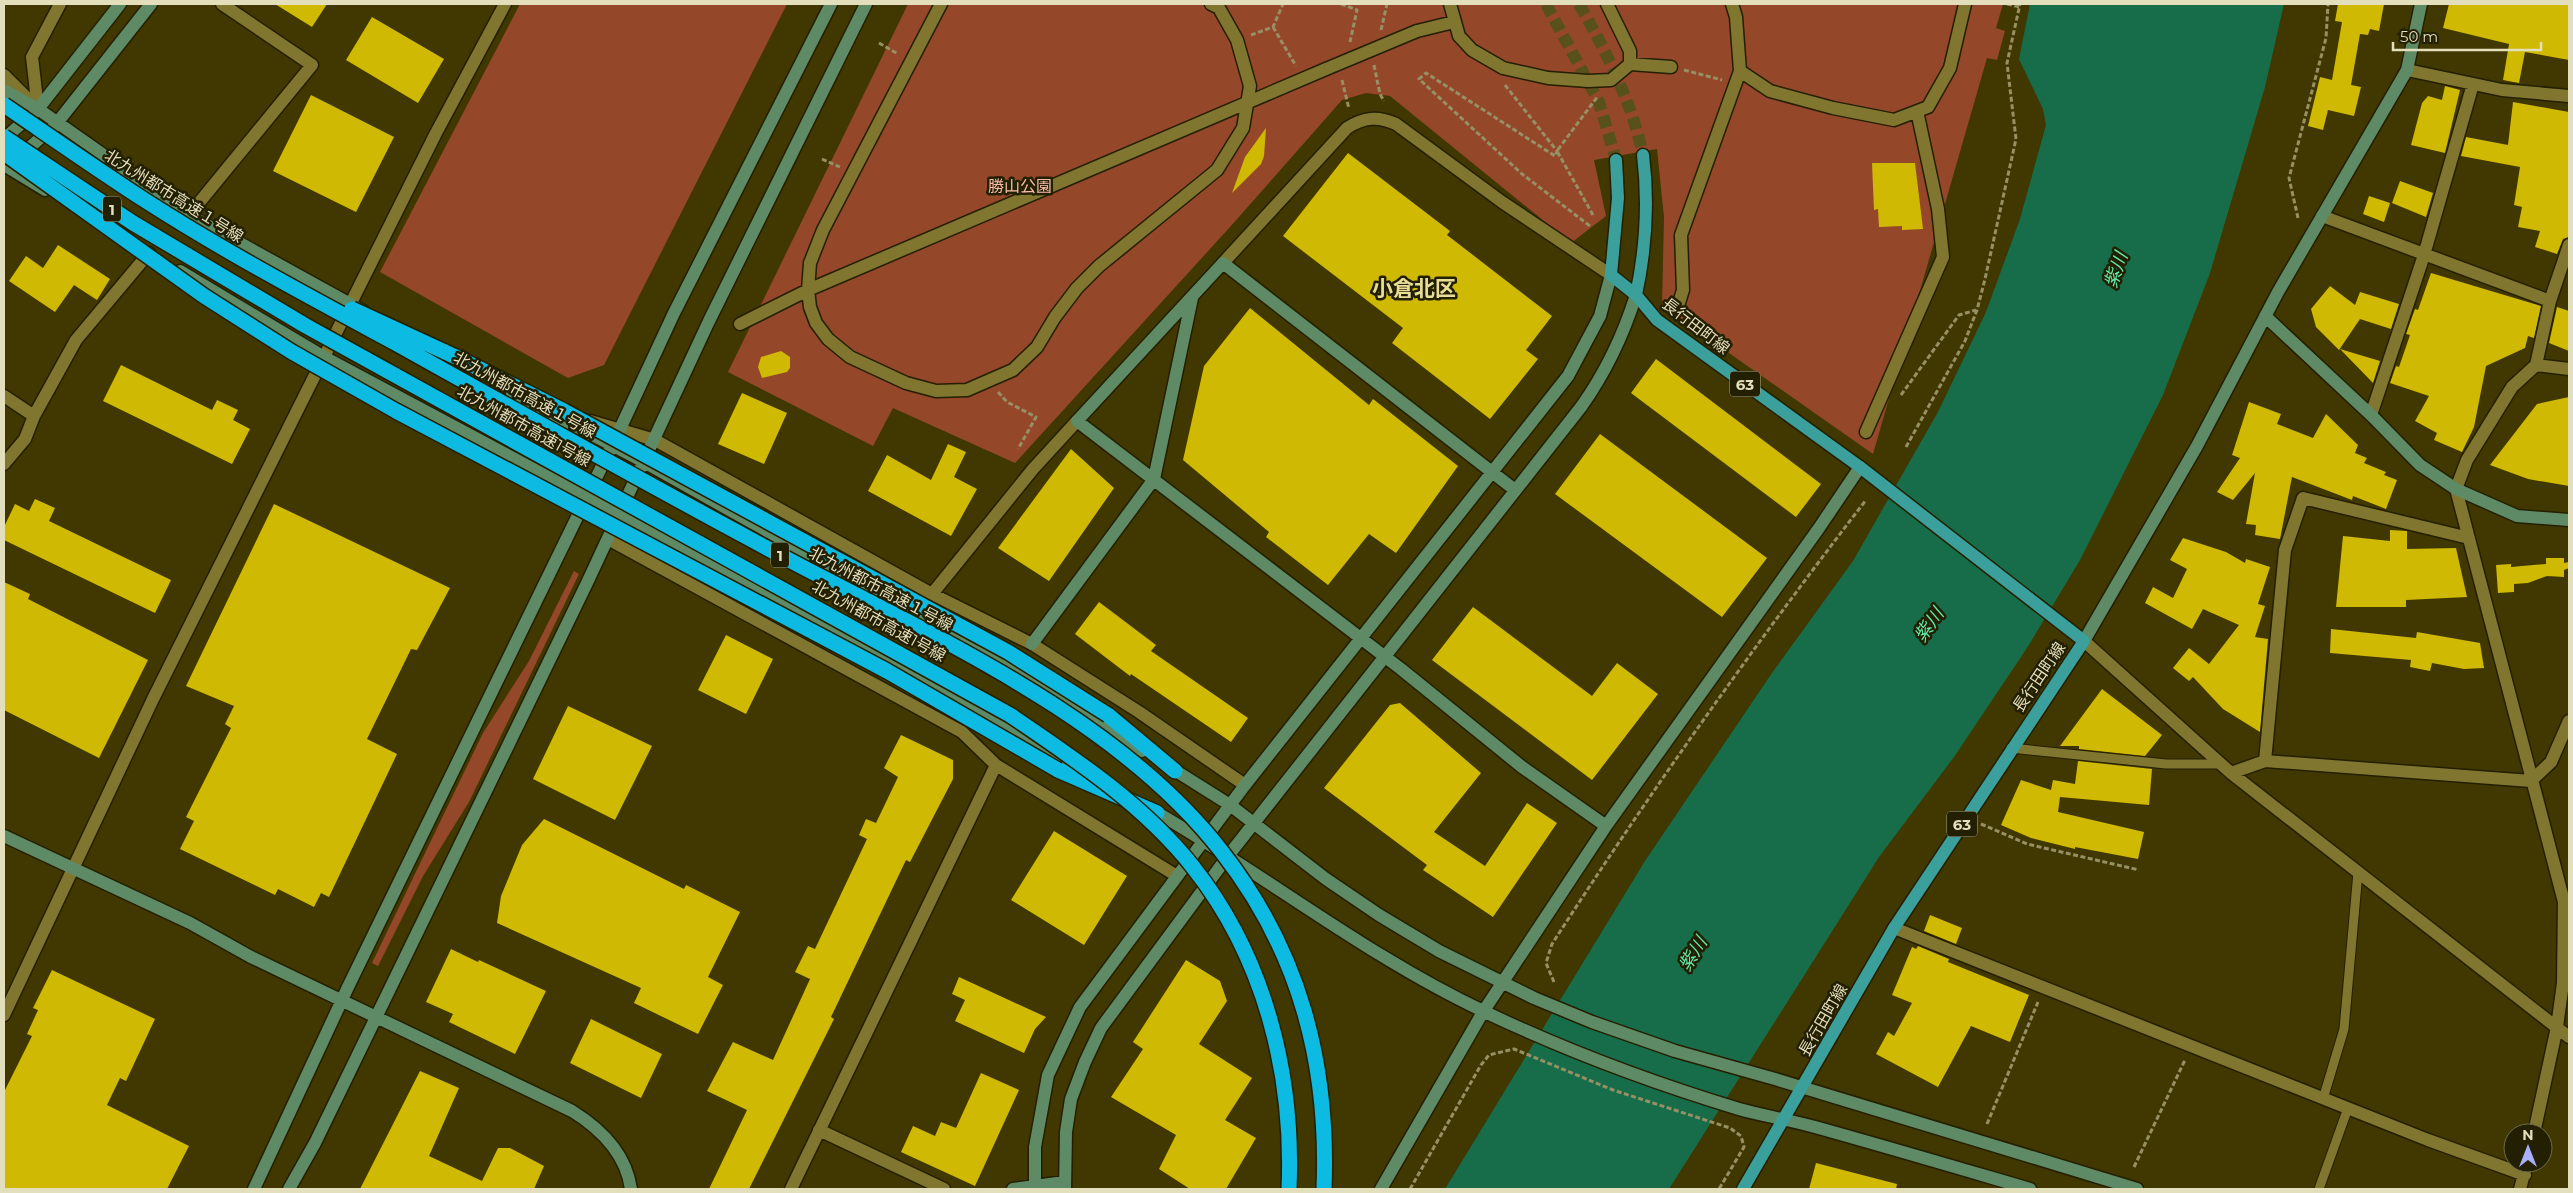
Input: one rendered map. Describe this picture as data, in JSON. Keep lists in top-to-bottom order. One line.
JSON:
{"streets":{"highway":["北九州都市高速１号線","1","北九州都市高速1号線"],"main road":["長行田町線","63"]},"districts":["小倉北区"],"water":["紫川"],"parks":["勝山公園"],"scale_bar":"50 m","north":"top"}
